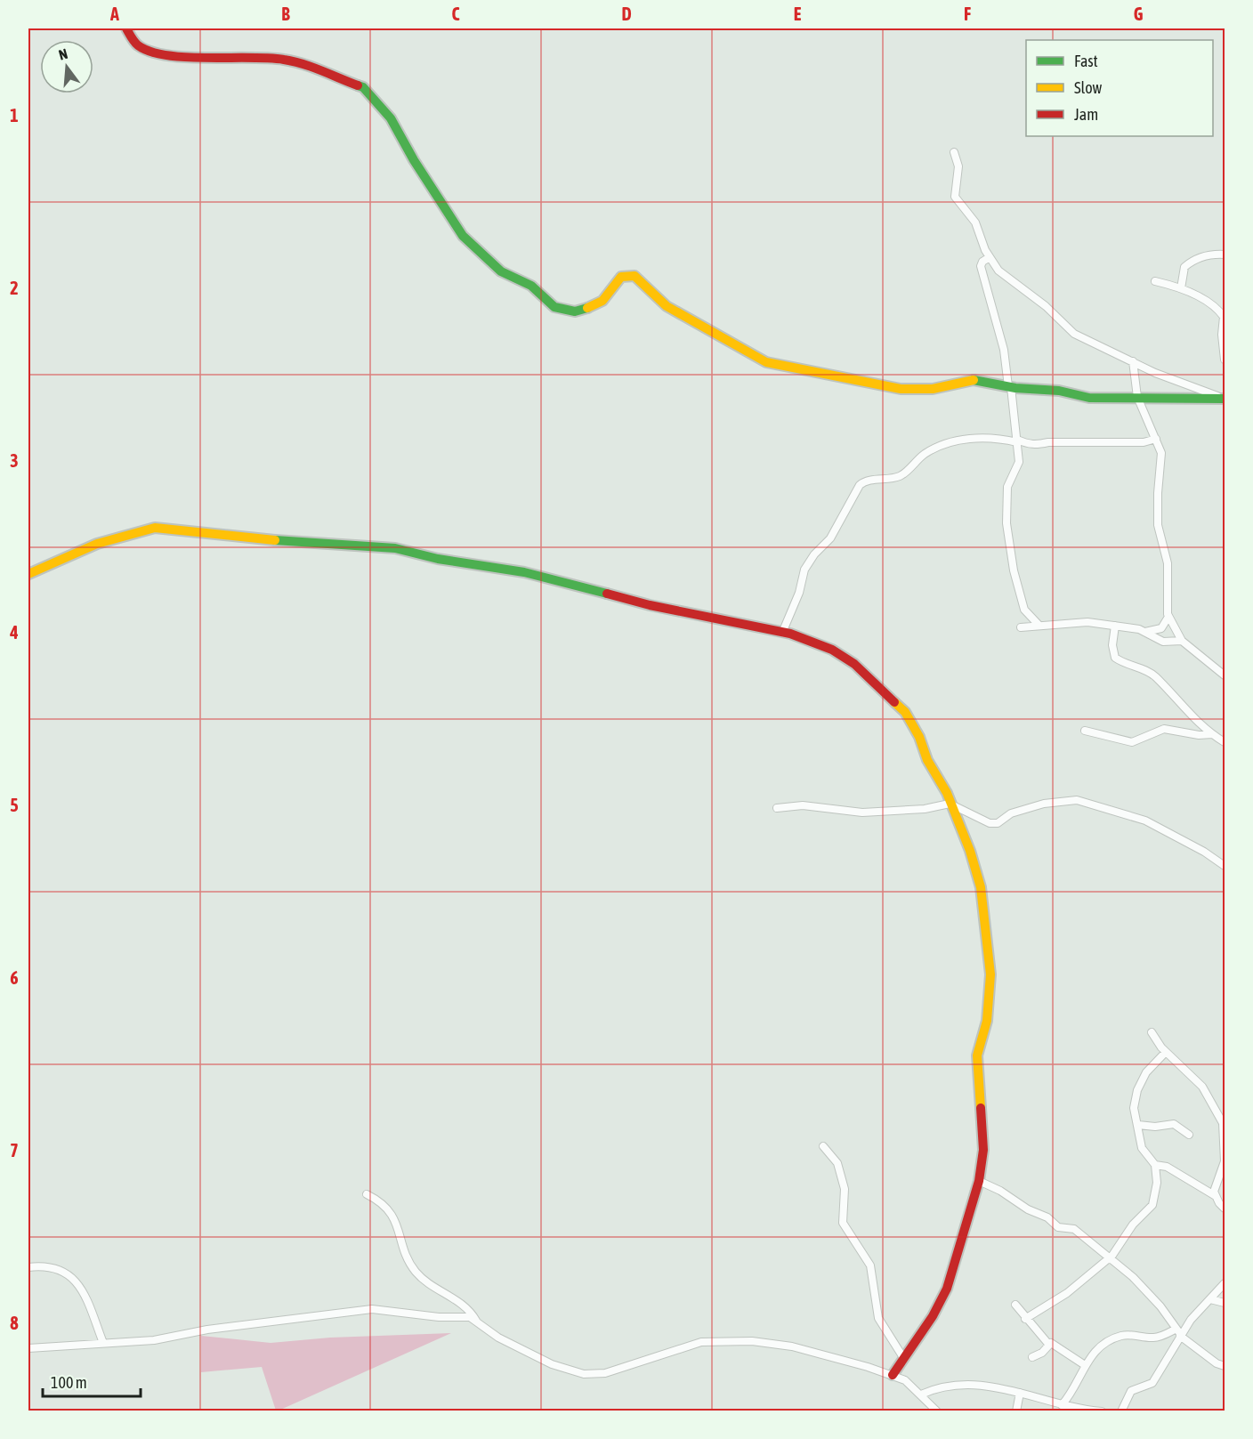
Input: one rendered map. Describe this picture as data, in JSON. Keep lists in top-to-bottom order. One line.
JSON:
{"legend":["Fast","Slow","Jam"],"scale_bar":"100 m","north":"top","grid":{"columns":["A","B","C","D","E","F","G"],"rows":["1","2","3","4","5","6","7","8"]}}
